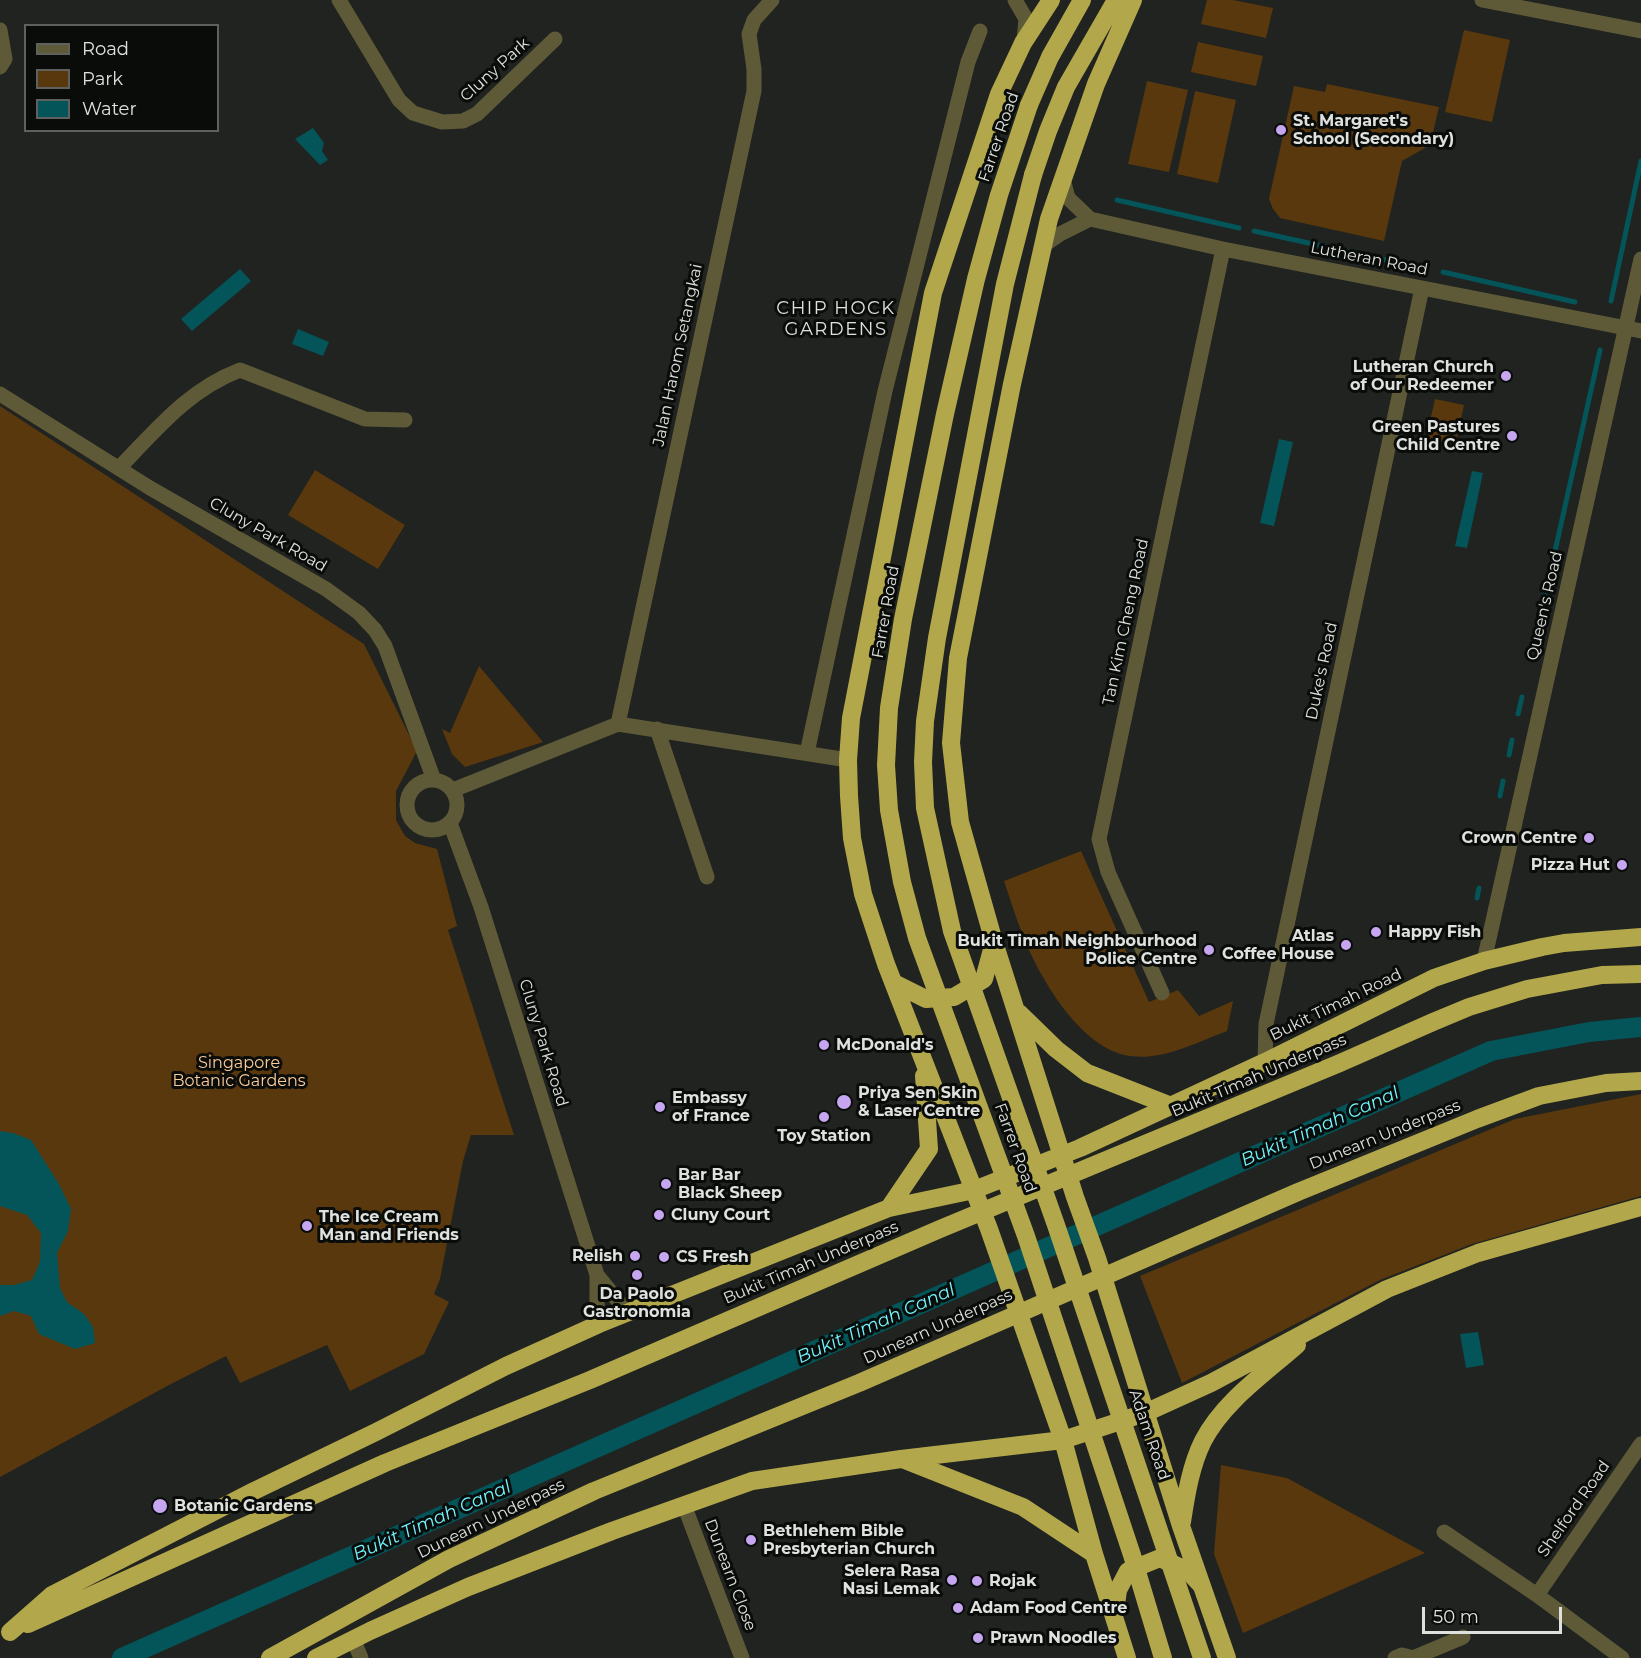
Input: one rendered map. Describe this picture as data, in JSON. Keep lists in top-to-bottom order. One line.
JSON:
{"streets":{"highway":["Farrer Road","Bukit Timah Road","Bukit Timah Underpass","Dunearn Underpass","Adam Road"],"street":["Cluny Park","Lutheran Road","Jalan Harom Setangkai","Cluny Park Road","Queen's Road","Tan Kim Cheng Road","Duke's Road","Shelford Road","Dunearn Close"]},"crossings":[["Farrer Road","Adam Road"],["Lutheran Road","Queen's Road"],["Lutheran Road","Tan Kim Cheng Road"],["Lutheran Road","Duke's Road"],["Cluny Park Road","Bukit Timah Road"],["Queen's Road","Bukit Timah Road"],["Duke's Road","Bukit Timah Road"],["Bukit Timah Road","Bukit Timah Underpass"]],"districts":["CHIP HOCK GARDENS"],"water":["Bukit Timah Canal"],"parks":["Singapore Botanic Gardens"],"places":["St. Margaret's School (Secondary)","Lutheran Church of Our Redeemer","Green Pastures Child Centre","Crown Centre","Pizza Hut","Happy Fish","Atlas Coffee House","Bukit Timah Neighbourhood Police Centre","McDonald's","Priya Sen Skin & Laser Centre","Embassy of France","Toy Station","Bar Bar Black Sheep","Cluny Court","The Ice Cream Man and Friends","Relish","CS Fresh","Da Paolo Gastronomia","Botanic Gardens","Bethlehem Bible Presbyterian Church","Selera Rasa Nasi Lemak","Rojak","Adam Food Centre","Prawn Noodles"],"legend":["Road","Park","Water"],"scale_bar":"50 m"}
